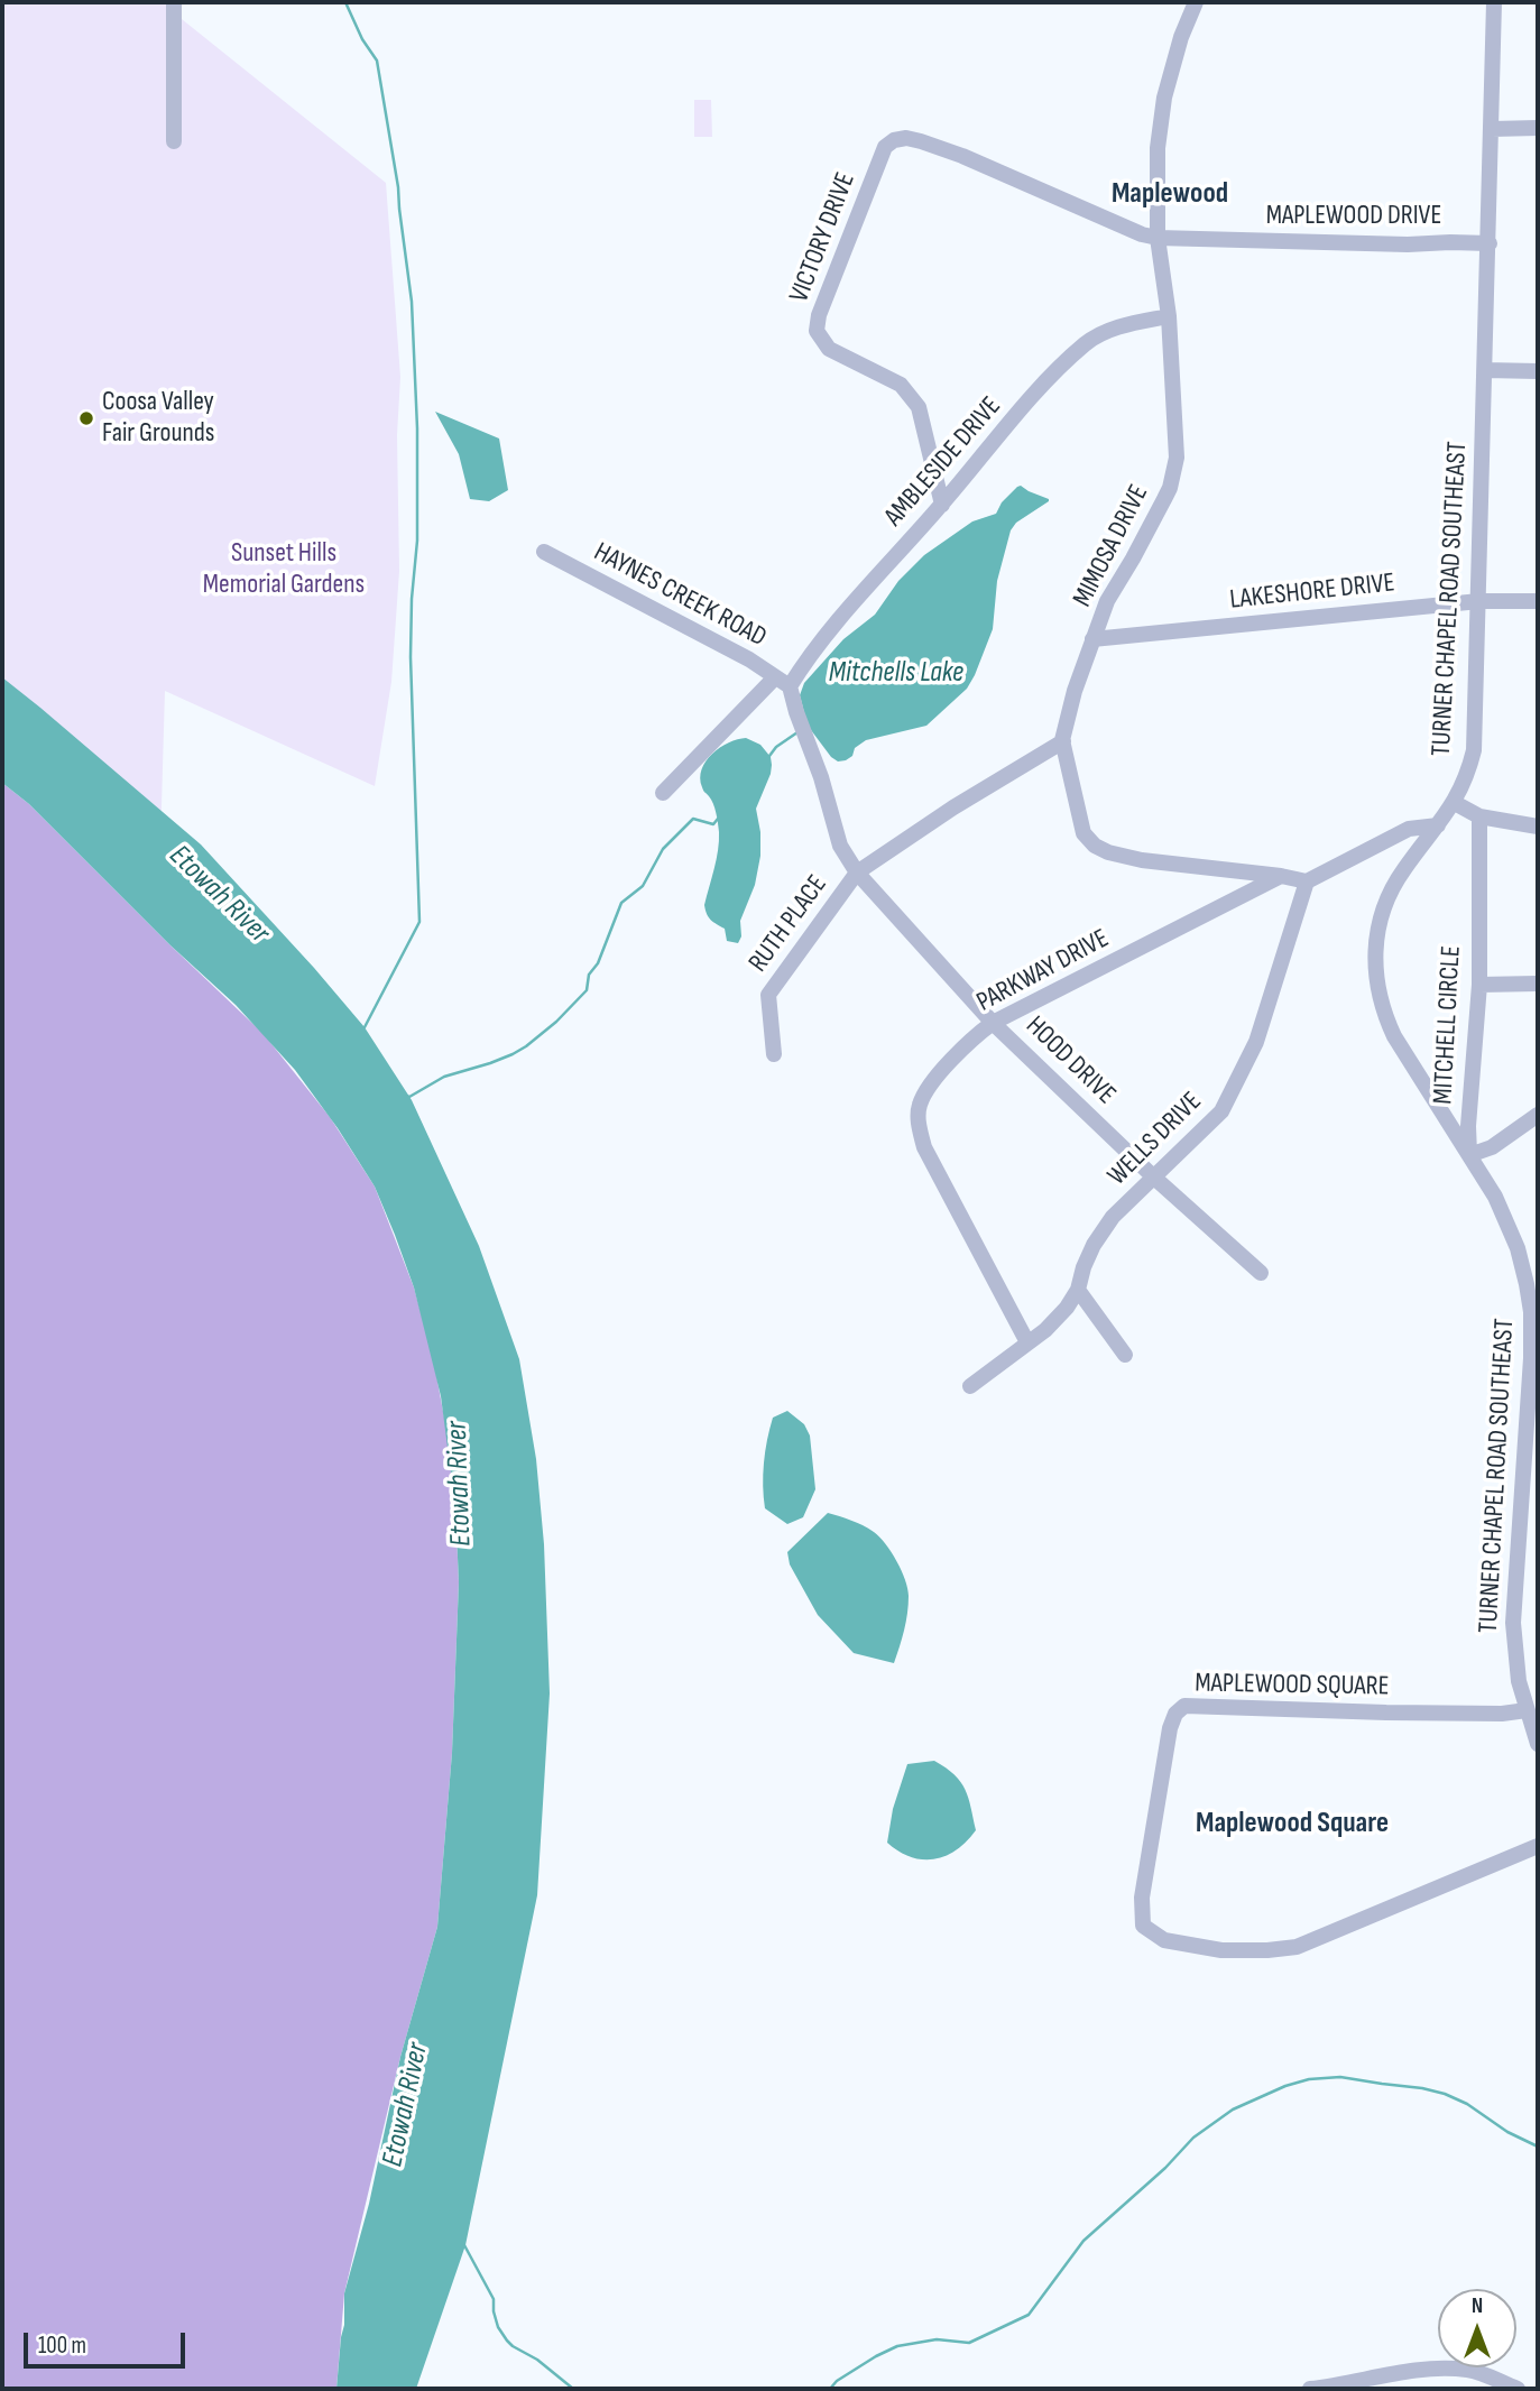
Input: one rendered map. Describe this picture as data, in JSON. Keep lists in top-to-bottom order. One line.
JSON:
{"streets":{"street":["MAPLEWOOD DRIVE","VICTORY DRIVE","AMBLESIDE DRIVE","MIMOSA DRIVE","LAKESHORE DRIVE","HAYNES CREEK ROAD","TURNER CHAPEL ROAD SOUTHEAST","RUTH PLACE","PARKWAY DRIVE","MITCHELL CIRCLE","HOOD DRIVE","WELLS DRIVE","MAPLEWOOD SQUARE"]},"crossings":[["MAPLEWOOD DRIVE","VICTORY DRIVE"],["MAPLEWOOD DRIVE","MIMOSA DRIVE"],["MAPLEWOOD DRIVE","TURNER CHAPEL ROAD SOUTHEAST"],["VICTORY DRIVE","AMBLESIDE DRIVE"],["AMBLESIDE DRIVE","MIMOSA DRIVE"],["AMBLESIDE DRIVE","HAYNES CREEK ROAD"],["MIMOSA DRIVE","LAKESHORE DRIVE"],["MIMOSA DRIVE","PARKWAY DRIVE"],["MIMOSA DRIVE","WELLS DRIVE"],["LAKESHORE DRIVE","TURNER CHAPEL ROAD SOUTHEAST"],["TURNER CHAPEL ROAD SOUTHEAST","MITCHELL CIRCLE"],["TURNER CHAPEL ROAD SOUTHEAST","MAPLEWOOD SQUARE"],["RUTH PLACE","HOOD DRIVE"],["PARKWAY DRIVE","HOOD DRIVE"],["PARKWAY DRIVE","WELLS DRIVE"],["HOOD DRIVE","WELLS DRIVE"]],"districts":["Maplewood","Maplewood Square"],"water":["Mitchells Lake","Etowah River"],"parks":["Sunset Hills Memorial Gardens"],"places":["Coosa Valley Fair Grounds"],"scale_bar":"100 m","north":"top"}
